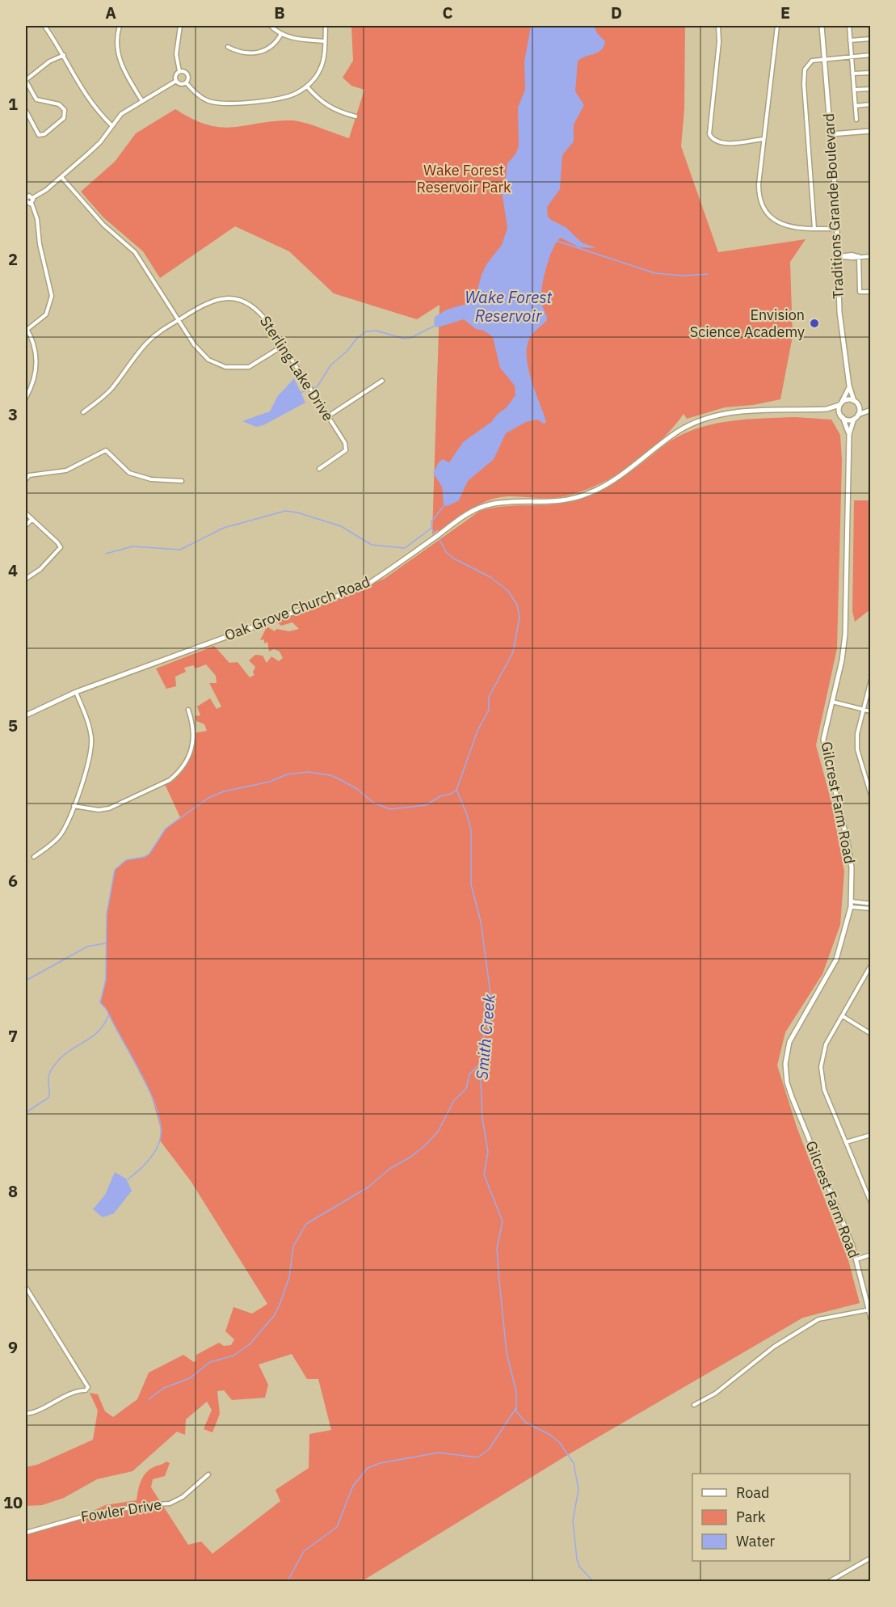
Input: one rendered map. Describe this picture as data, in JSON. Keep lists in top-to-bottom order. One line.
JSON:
{"streets":{"main road":["Traditions Grande Boulevard","Oak Grove Church Road","Gilcrest Farm Road"],"street":["Sterling Lake Drive","Fowler Drive"]},"crossings":[["Traditions Grande Boulevard","Oak Grove Church Road"],["Traditions Grande Boulevard","Gilcrest Farm Road"],["Oak Grove Church Road","Gilcrest Farm Road"]],"water":["Wake Forest Reservoir","Smith Creek"],"parks":["Wake Forest Reservoir Park"],"places":["Envision Science Academy"],"legend":["Road","Park","Water"],"grid":{"columns":["A","B","C","D","E"],"rows":["1","2","3","4","5","6","7","8","9","10"]}}
